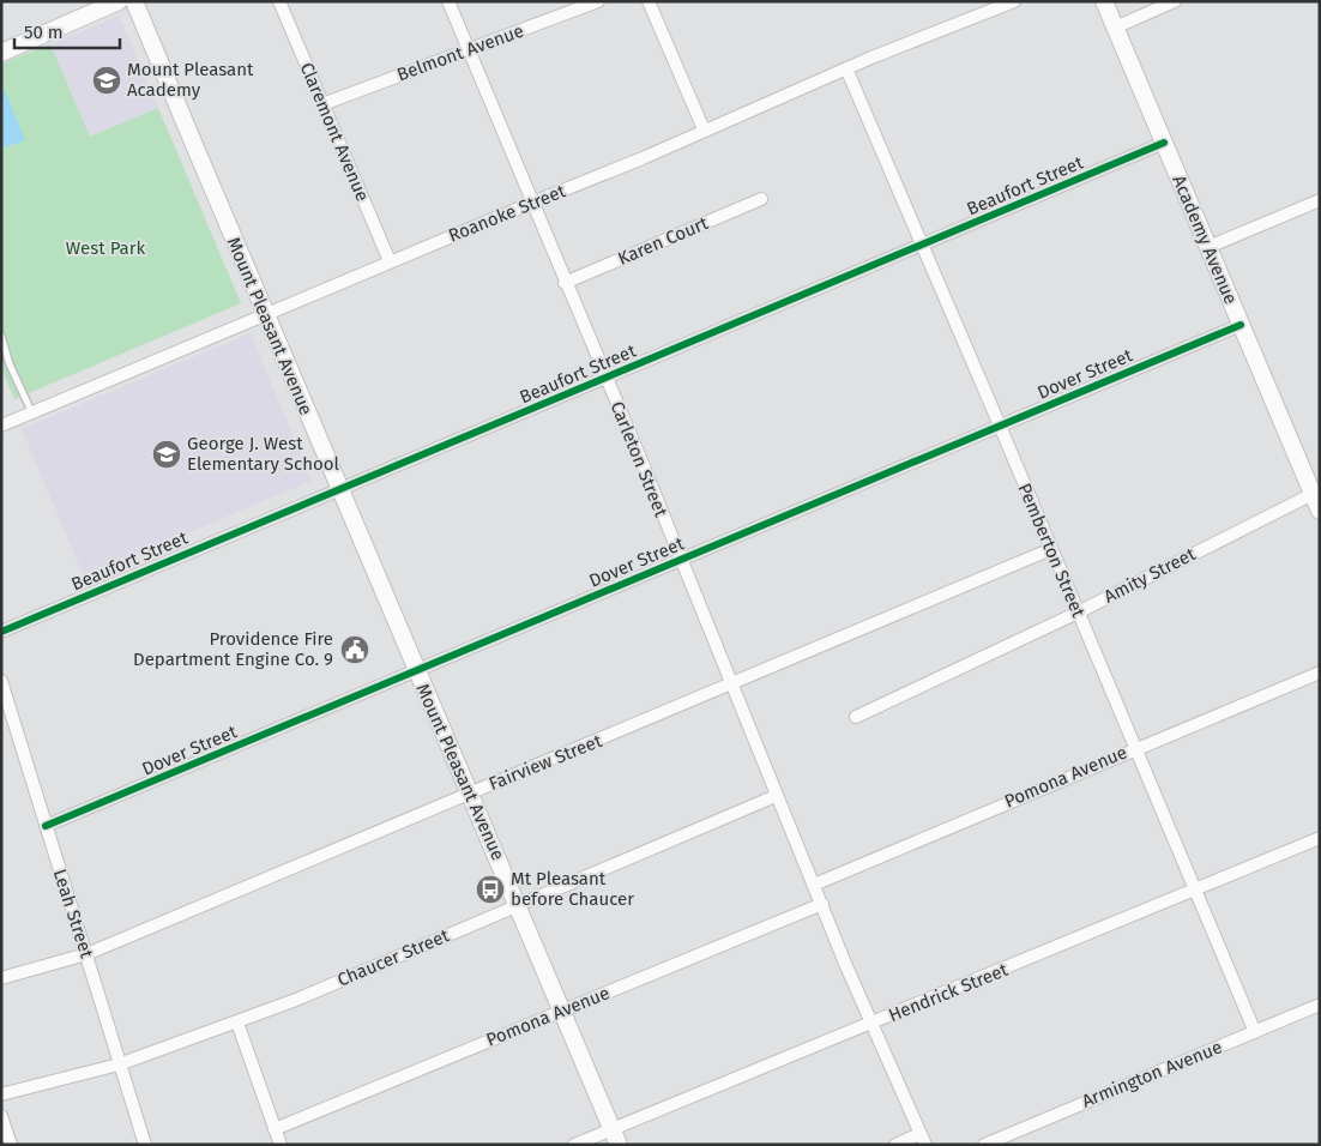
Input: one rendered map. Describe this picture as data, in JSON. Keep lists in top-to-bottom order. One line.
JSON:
{"streets":{"main road":["Academy Avenue","Mount Pleasant Avenue"],"street":["Belmont Avenue","Claremont Avenue","Beaufort Street","Roanoke Street","Karen Court","Dover Street","Carleton Street","Pemberton Street","Amity Street","Fairview Street","Pomona Avenue","Leah Street","Chaucer Street","Hendrick Street","Armington Avenue"]},"crossings":[["Belmont Avenue","Claremont Avenue"],["Belmont Avenue","Carleton Street"],["Claremont Avenue","Roanoke Street"],["Beaufort Street","Academy Avenue"],["Beaufort Street","Mount Pleasant Avenue"],["Beaufort Street","Carleton Street"],["Beaufort Street","Pemberton Street"],["Roanoke Street","Mount Pleasant Avenue"],["Roanoke Street","Carleton Street"],["Roanoke Street","Pemberton Street"],["Academy Avenue","Dover Street"],["Academy Avenue","Amity Street"],["Karen Court","Carleton Street"],["Mount Pleasant Avenue","Dover Street"],["Mount Pleasant Avenue","Fairview Street"],["Mount Pleasant Avenue","Pomona Avenue"],["Mount Pleasant Avenue","Chaucer Street"],["Mount Pleasant Avenue","Hendrick Street"],["Dover Street","Carleton Street"],["Dover Street","Pemberton Street"],["Dover Street","Leah Street"],["Carleton Street","Fairview Street"],["Carleton Street","Pomona Avenue"],["Carleton Street","Chaucer Street"],["Pemberton Street","Amity Street"],["Pemberton Street","Fairview Street"],["Pemberton Street","Pomona Avenue"],["Pemberton Street","Hendrick Street"],["Pemberton Street","Armington Avenue"],["Fairview Street","Leah Street"],["Leah Street","Chaucer Street"]],"parks":["West Park"],"places":{"school or university":["Mount Pleasant Academy","George J. West Elementary School"],"public building":["Providence Fire Department Engine Co. 9"],"bus stop":["Mt Pleasant before Chaucer"]},"scale_bar":"50 m"}
